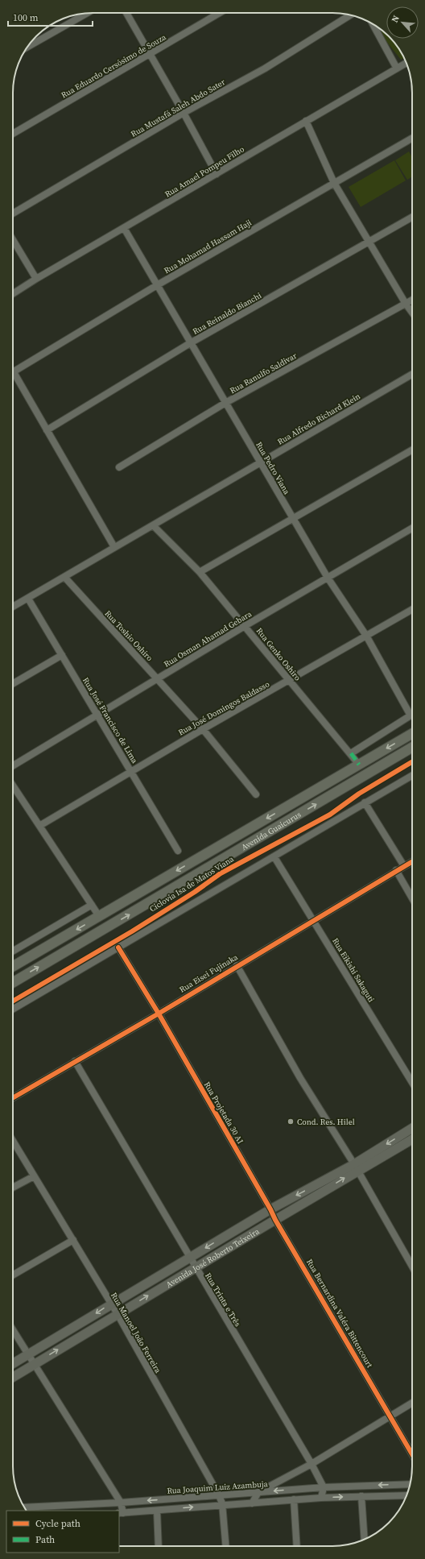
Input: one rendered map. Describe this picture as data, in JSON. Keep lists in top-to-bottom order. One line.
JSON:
{"streets":{"main road":["Avenida Guaicurus"],"street":["Rua Eduardo Cersósimo de Souza","Rua Mustafá Saleh Abdo Sater","Rua Amael Pompeu Filho","Rua Mohamad Hassam Haji","Rua Reinaldo Bianchi","Rua Ranulfo Saldivar","Rua Alfredo Richard Klein","Rua Pedro Viana","Rua Toshio Oshiro","Rua Osman Ahamad Gebara","Rua Genko Oshiro","Rua José Domingos Baldasso","Rua José Francisco de Lima","Rua Eikishi Sakaguti","Rua Eisei Fujinaka","Rua Projetada 30 AI","Avenida José Roberto Teixeira","Rua Trinta e Três","Rua Bernardina Valéra Bittencourt","Rua Manoel João Ferreira","Rua Joaquim Luiz Azambuja"],"cycle path":["Ciclovia Isa de Matos Viana"]},"crossings":[["Rua Amael Pompeu Filho","Rua Pedro Viana"],["Rua Mohamad Hassam Haji","Rua Pedro Viana"],["Rua Reinaldo Bianchi","Rua Pedro Viana"],["Rua Ranulfo Saldivar","Rua Pedro Viana"],["Rua Alfredo Richard Klein","Rua Pedro Viana"],["Rua Alfredo Richard Klein","Rua Genko Oshiro"],["Rua Pedro Viana","Rua Osman Ahamad Gebara"],["Rua Pedro Viana","Rua José Domingos Baldasso"],["Rua Toshio Oshiro","Rua Osman Ahamad Gebara"],["Rua Toshio Oshiro","Rua José Domingos Baldasso"],["Rua Osman Ahamad Gebara","Rua Genko Oshiro"],["Rua Osman Ahamad Gebara","Rua José Francisco de Lima"],["Rua Genko Oshiro","Rua José Domingos Baldasso"],["Rua Genko Oshiro","Avenida Guaicurus"],["Rua José Domingos Baldasso","Rua José Francisco de Lima"],["Rua Eikishi Sakaguti","Rua Eisei Fujinaka"],["Rua Eisei Fujinaka","Rua Projetada 30 AI"],["Rua Eisei Fujinaka","Rua Trinta e Três"],["Rua Projetada 30 AI","Avenida José Roberto Teixeira"],["Rua Projetada 30 AI","Rua Bernardina Valéra Bittencourt"],["Avenida José Roberto Teixeira","Rua Trinta e Três"],["Avenida José Roberto Teixeira","Rua Bernardina Valéra Bittencourt"],["Avenida José Roberto Teixeira","Rua Manoel João Ferreira"],["Rua Trinta e Três","Rua Joaquim Luiz Azambuja"],["Rua Manoel João Ferreira","Rua Joaquim Luiz Azambuja"]],"places":["Cond. Res. Hilel"],"legend":["Cycle path","Path"],"scale_bar":"100 m","north":"top left"}
